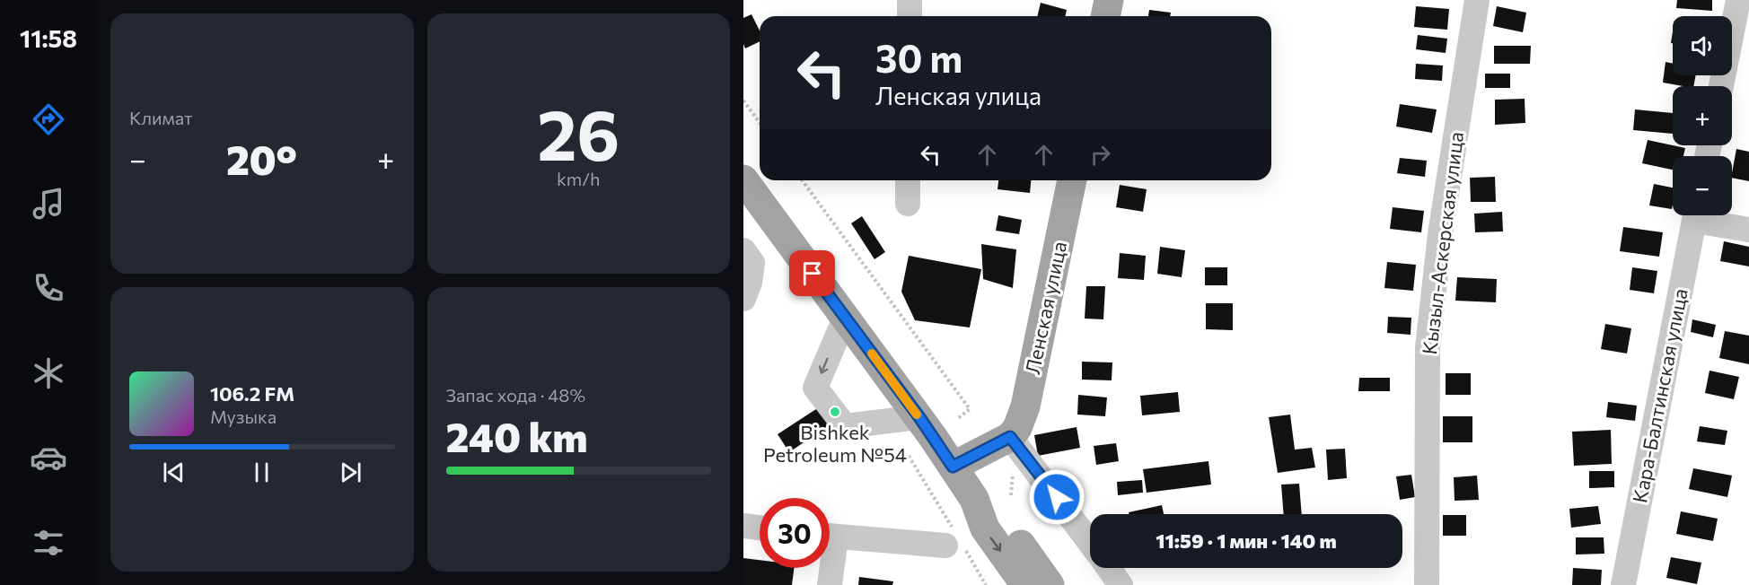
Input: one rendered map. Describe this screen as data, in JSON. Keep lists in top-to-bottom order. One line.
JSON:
{"streets":{"main road":["Ленская улица"],"street":["Кызыл-Аскерская улица","Кара-Балтинская улица"]},"places":["Bishkek Petroleum №54"],"page":{"tabs":"11:58","tile":["Климат",["26","km/h"],["Запас хода · 48%","240 km"]],"map_buttons":["+","−"],"turn":["30 m","Ленская улица"],"heat":["−","20°","+"],"song":["106.2 FM","Музыка"],"limit":"30","trip":"11:59 · 1 мин · 140 m"}}
